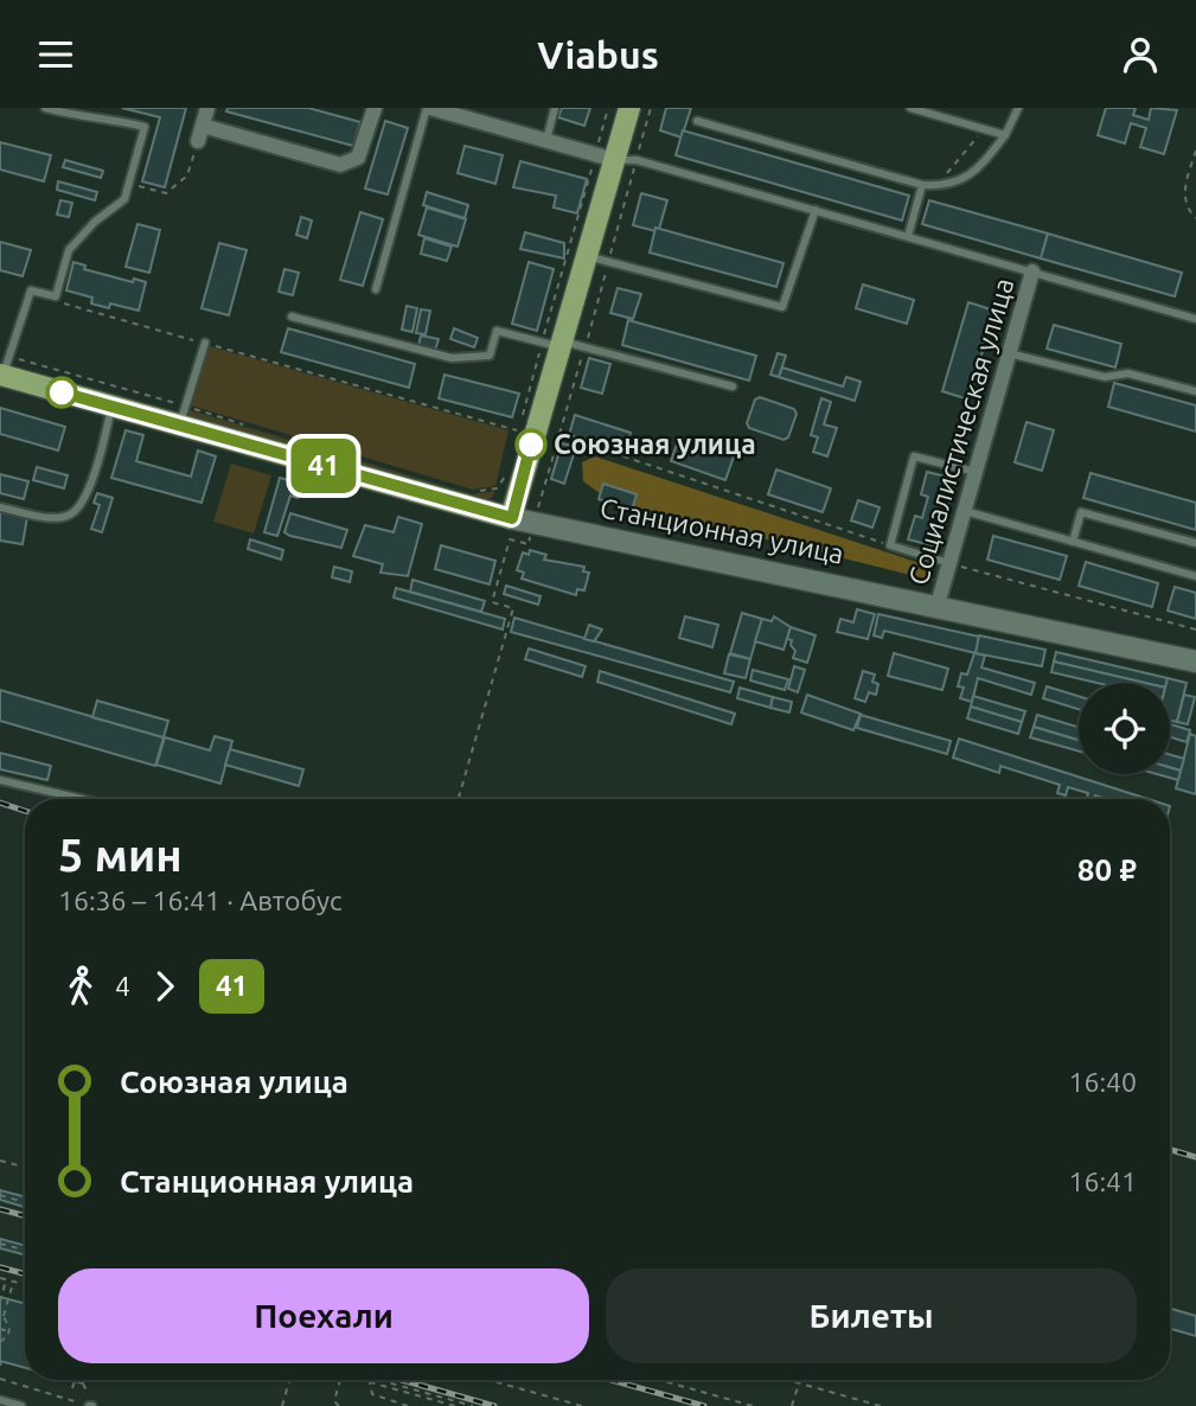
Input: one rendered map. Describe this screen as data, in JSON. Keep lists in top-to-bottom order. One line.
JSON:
{"streets":{"main road":["Станционная улица"],"street":["Социалистическая улица"]},"crossings":[["Социалистическая улица","Станционная улица"]],"places":["Союзная улица"],"lines":["bus line 41"],"page":{"header":"Viabus","on_map":"41","heading":["5 мин","16:36 – 16:41 · Автобус","80 ₽"],"legs":["4","41"],"list":[{"name":"Союзная улица","value":"16:40"},{"name":"Станционная улица","value":"16:41"}],"buttons":["Поехали","Билеты"]}}
